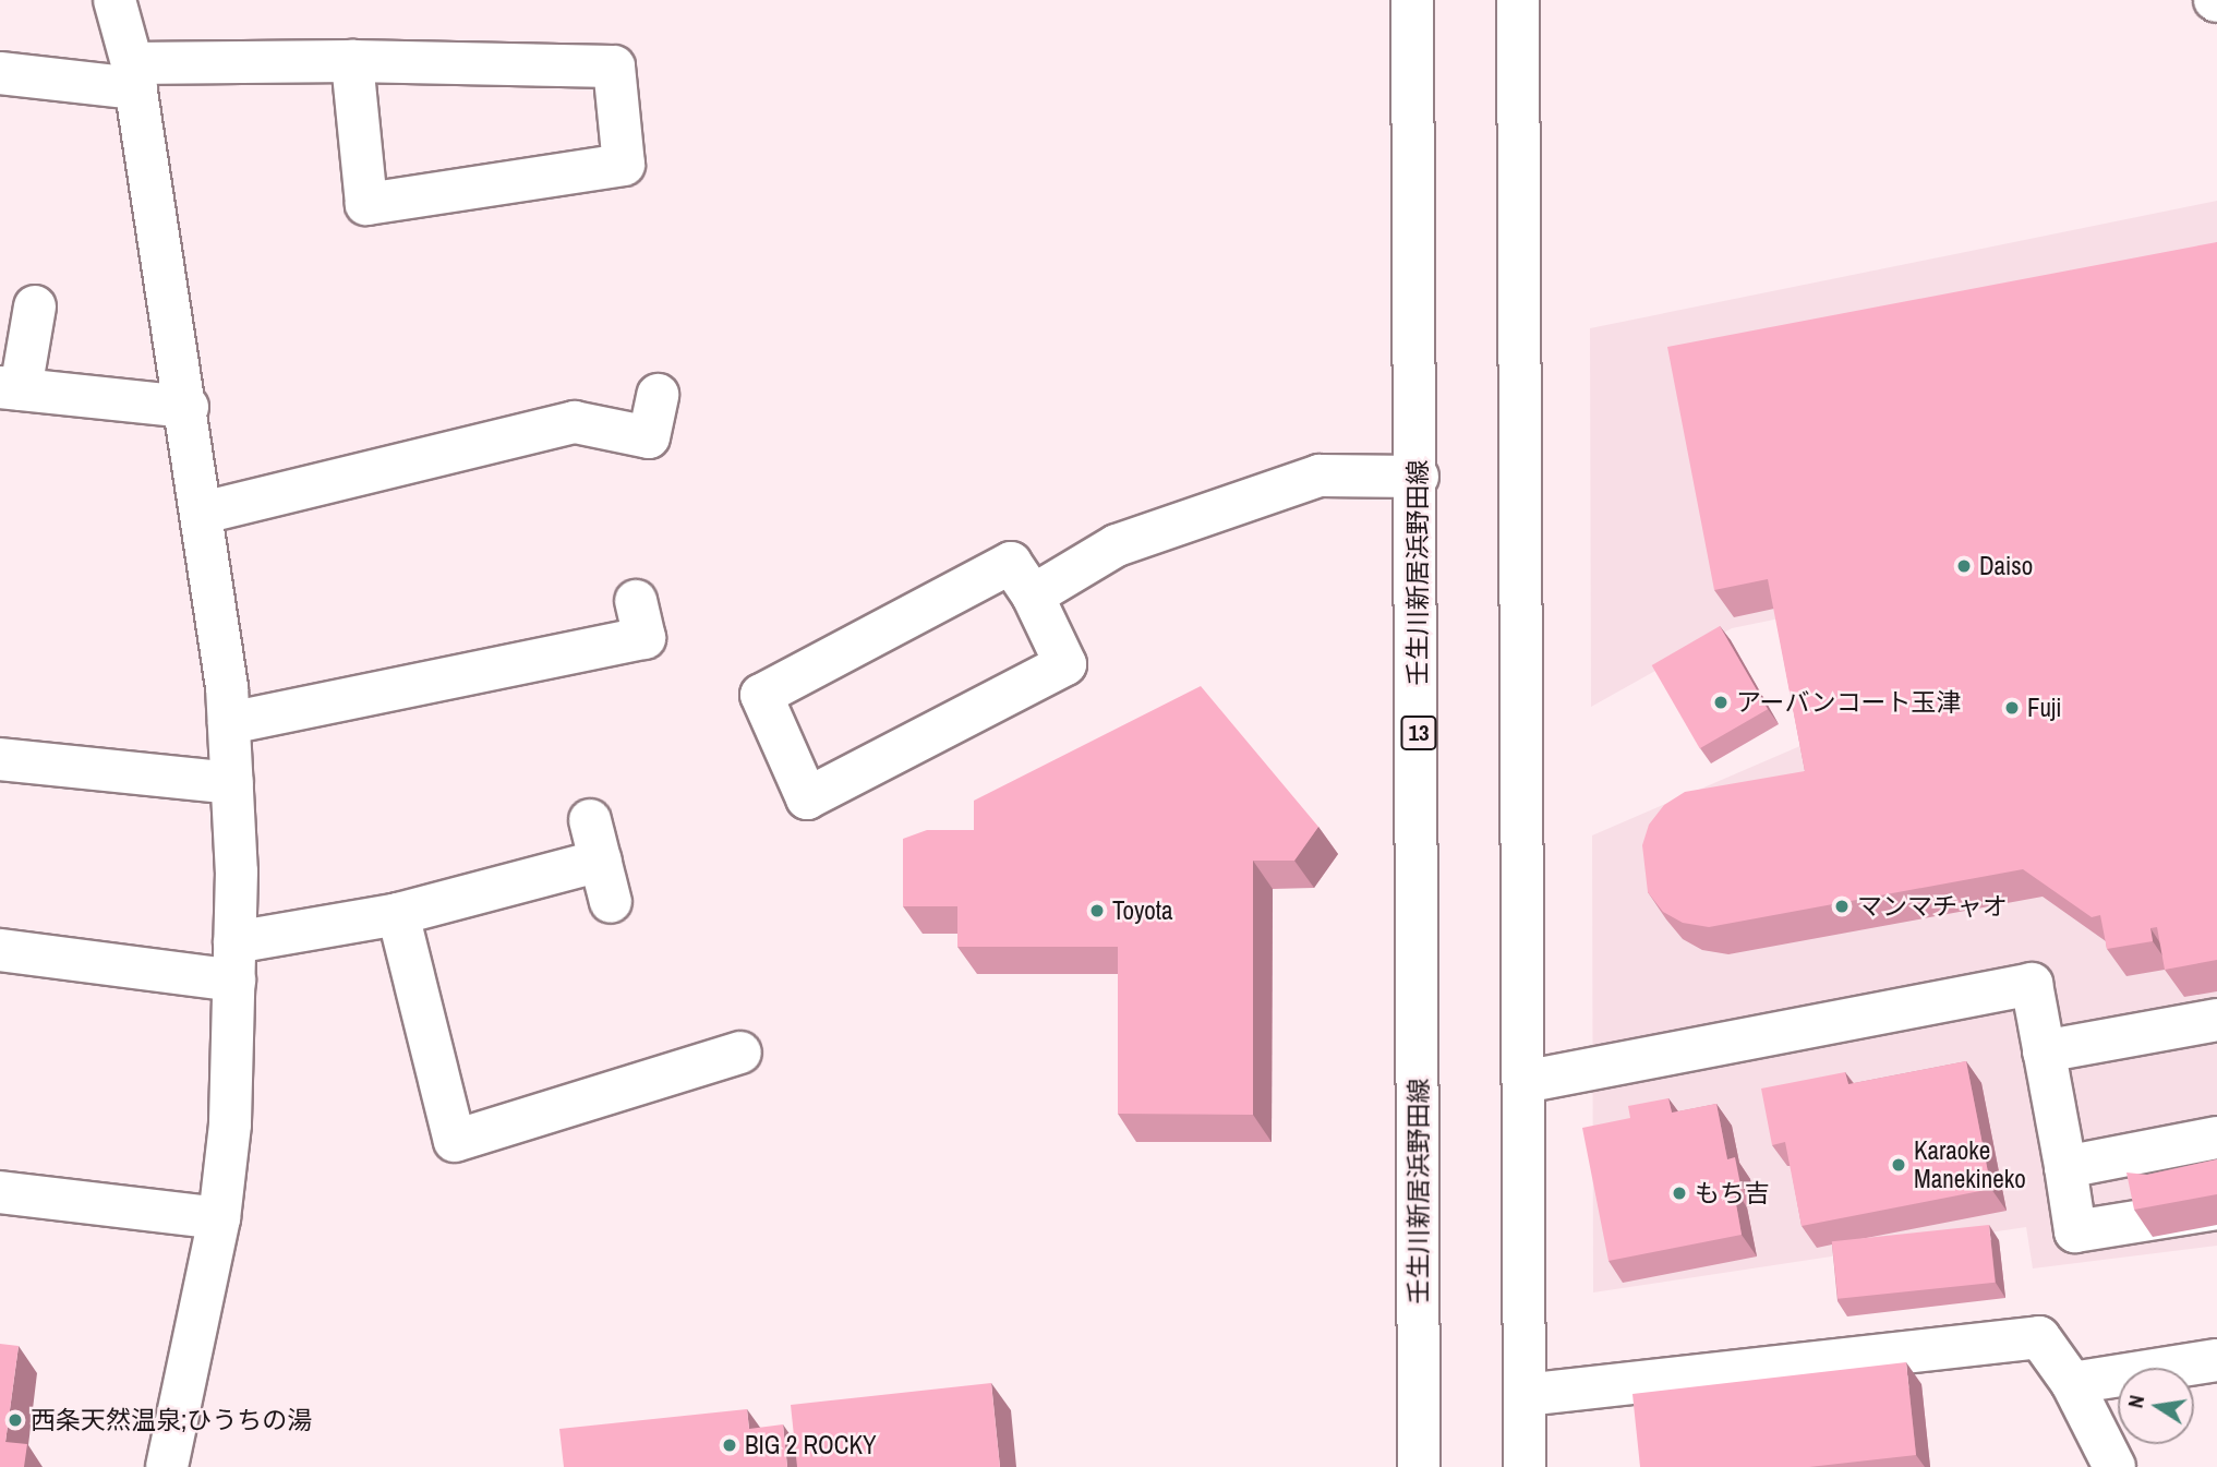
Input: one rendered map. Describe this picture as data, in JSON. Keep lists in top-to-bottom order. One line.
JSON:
{"streets":{"street":["壬生川新居浜野田線","13"]},"places":["Daiso","アーバンコート玉津","Fuji","マンマチャオ","Toyota","Karaoke Manekineko","もち吉","西条天然温泉;ひうちの湯","BIG 2 ROCKY"],"north":"left"}
